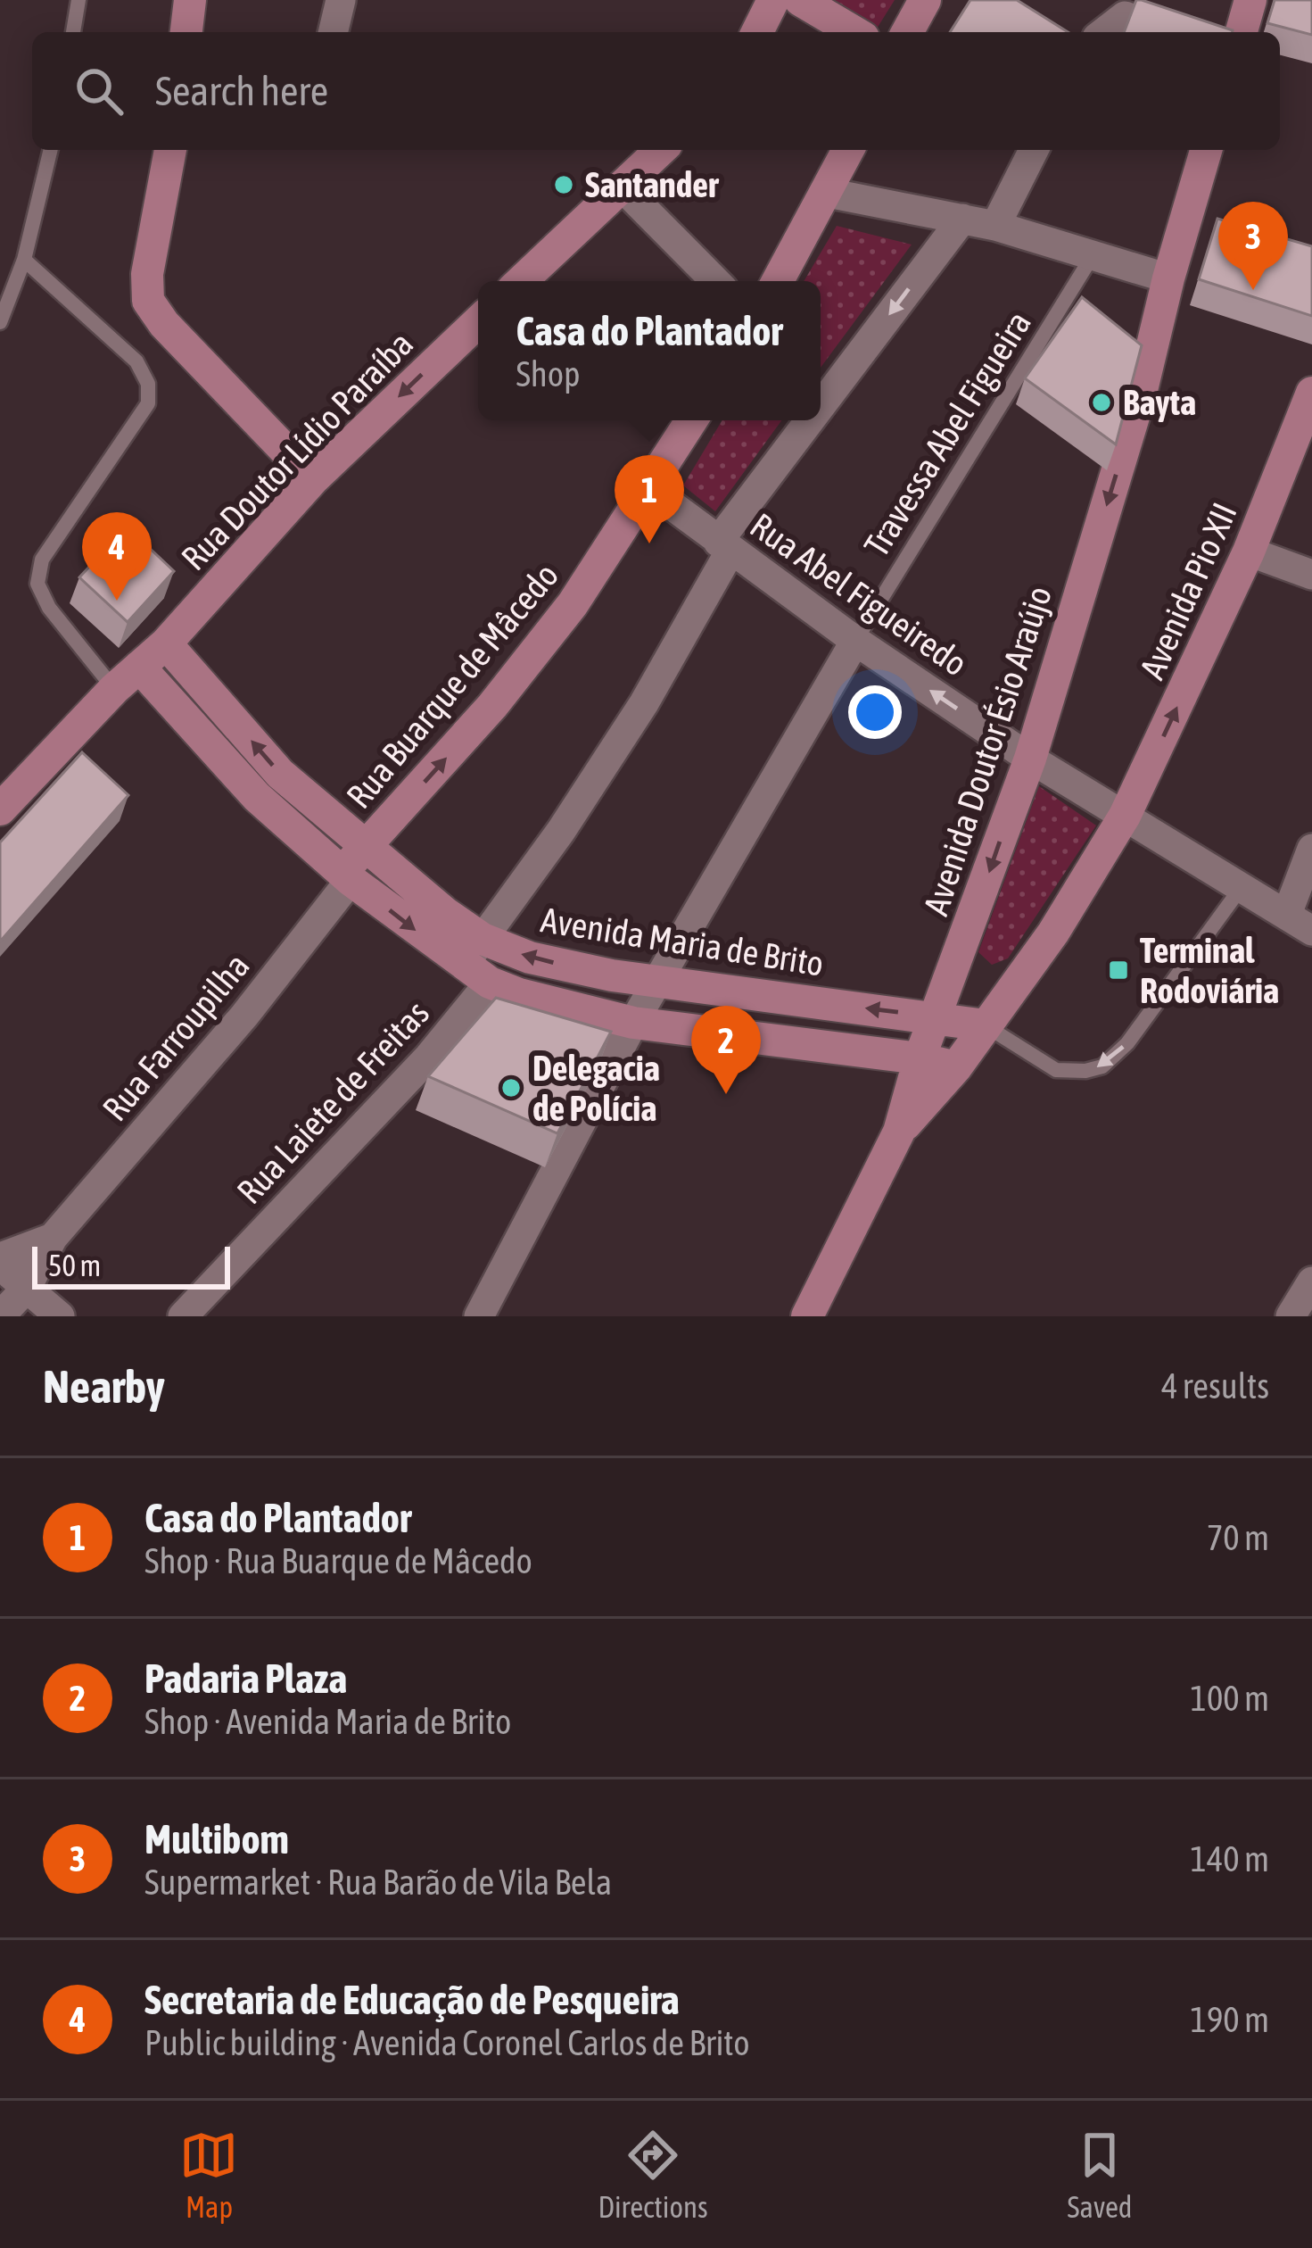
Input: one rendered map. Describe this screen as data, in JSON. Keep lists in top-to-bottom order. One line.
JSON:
{"streets":{"main road":["Rua Doutor Lídio Paraíba","Avenida Pio XII","Rua Buarque de Mâcedo","Avenida Doutor Ésio Araújo","Avenida Maria de Brito"],"street":["Rua Abel Figueiredo","Rua Farroupilha","Rua Laiete de Freitas"],"lane":["Travessa Abel Figueira"]},"crossings":[["Travessa Abel Figueira","Rua Abel Figueiredo"],["Rua Doutor Lídio Paraíba","Avenida Maria de Brito"],["Avenida Pio XII","Rua Abel Figueiredo"],["Avenida Pio XII","Avenida Doutor Ésio Araújo"],["Rua Abel Figueiredo","Rua Buarque de Mâcedo"],["Rua Abel Figueiredo","Avenida Doutor Ésio Araújo"],["Rua Abel Figueiredo","Rua Laiete de Freitas"],["Rua Buarque de Mâcedo","Avenida Maria de Brito"],["Rua Buarque de Mâcedo","Rua Farroupilha"],["Avenida Doutor Ésio Araújo","Avenida Maria de Brito"],["Avenida Maria de Brito","Rua Laiete de Freitas"]],"one_way":["Avenida Pio XII","Rua Buarque de Mâcedo"],"places":{"other":["Santander","Bayta","Delegacia de Polícia"],"transit":["Terminal Rodoviária"]},"scale_bar":"50 m","page":{"search":"Search here","pins":["3","1","4","2"],"popup":["Casa do Plantador","Shop"],"scale":"50 m","heading":["Nearby","4 results"],"list":[{"mark":"1","name":"Casa do Plantador","note":"Shop · Rua Buarque de Mâcedo","value":"70 m"},{"mark":"2","name":"Padaria Plaza","note":"Shop · Avenida Maria de Brito","value":"100 m"},{"mark":"3","name":"Multibom","note":"Supermarket · Rua Barão de Vila Bela","value":"140 m"},{"mark":"4","name":"Secretaria de Educação de Pesqueira","note":"Public building · Avenida Coronel Carlos de Brito","value":"190 m"}],"nav":["Map","Directions","Saved"]}}
